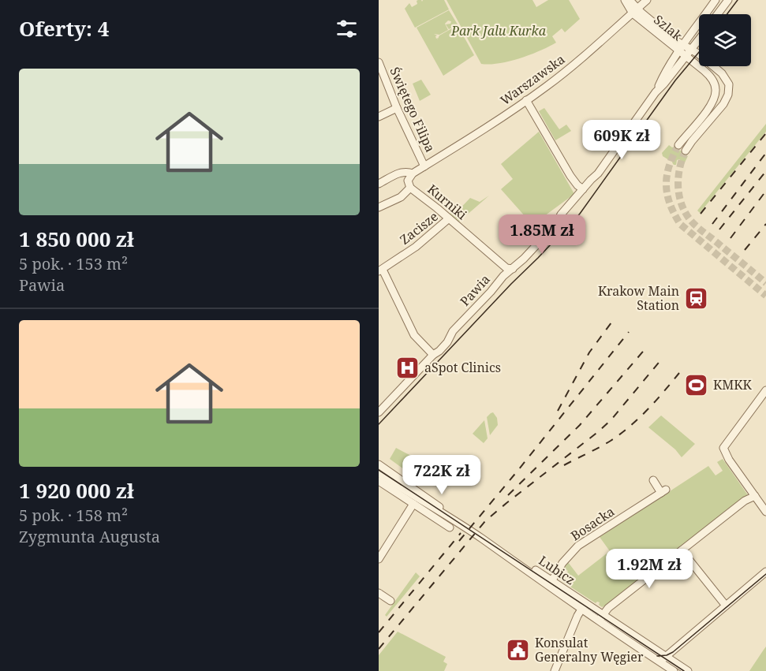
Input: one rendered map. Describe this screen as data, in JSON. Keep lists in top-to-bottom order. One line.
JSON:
{"streets":{"street":["Szlak","Warszawska","Świętego Filipa","Kurniki","Zacisze","Pawia","Bosacka","Lubicz"]},"crossings":[["Szlak","Warszawska"],["Szlak","Pawia"],["Warszawska","Świętego Filipa"],["Kurniki","Zacisze"],["Kurniki","Pawia"],["Bosacka","Lubicz"]],"parks":["Park Jalu Kurka"],"places":{"station":["Krakow Main Station"],"hospital":["aSpot Clinics"],"sports":["KMKK"],"public building":["Konsulat Generalny Węgier"]},"page":{"heading":"Oferty: 4","list":[{"name":"1 850 000 zł","note":"5 pok. · 153 m² · Pawia"},{"name":"1 920 000 zł","note":"5 pok. · 158 m² · Zygmunta Augusta"}],"price":["609K zł","1.85M zł","722K zł","1.92M zł"]}}
